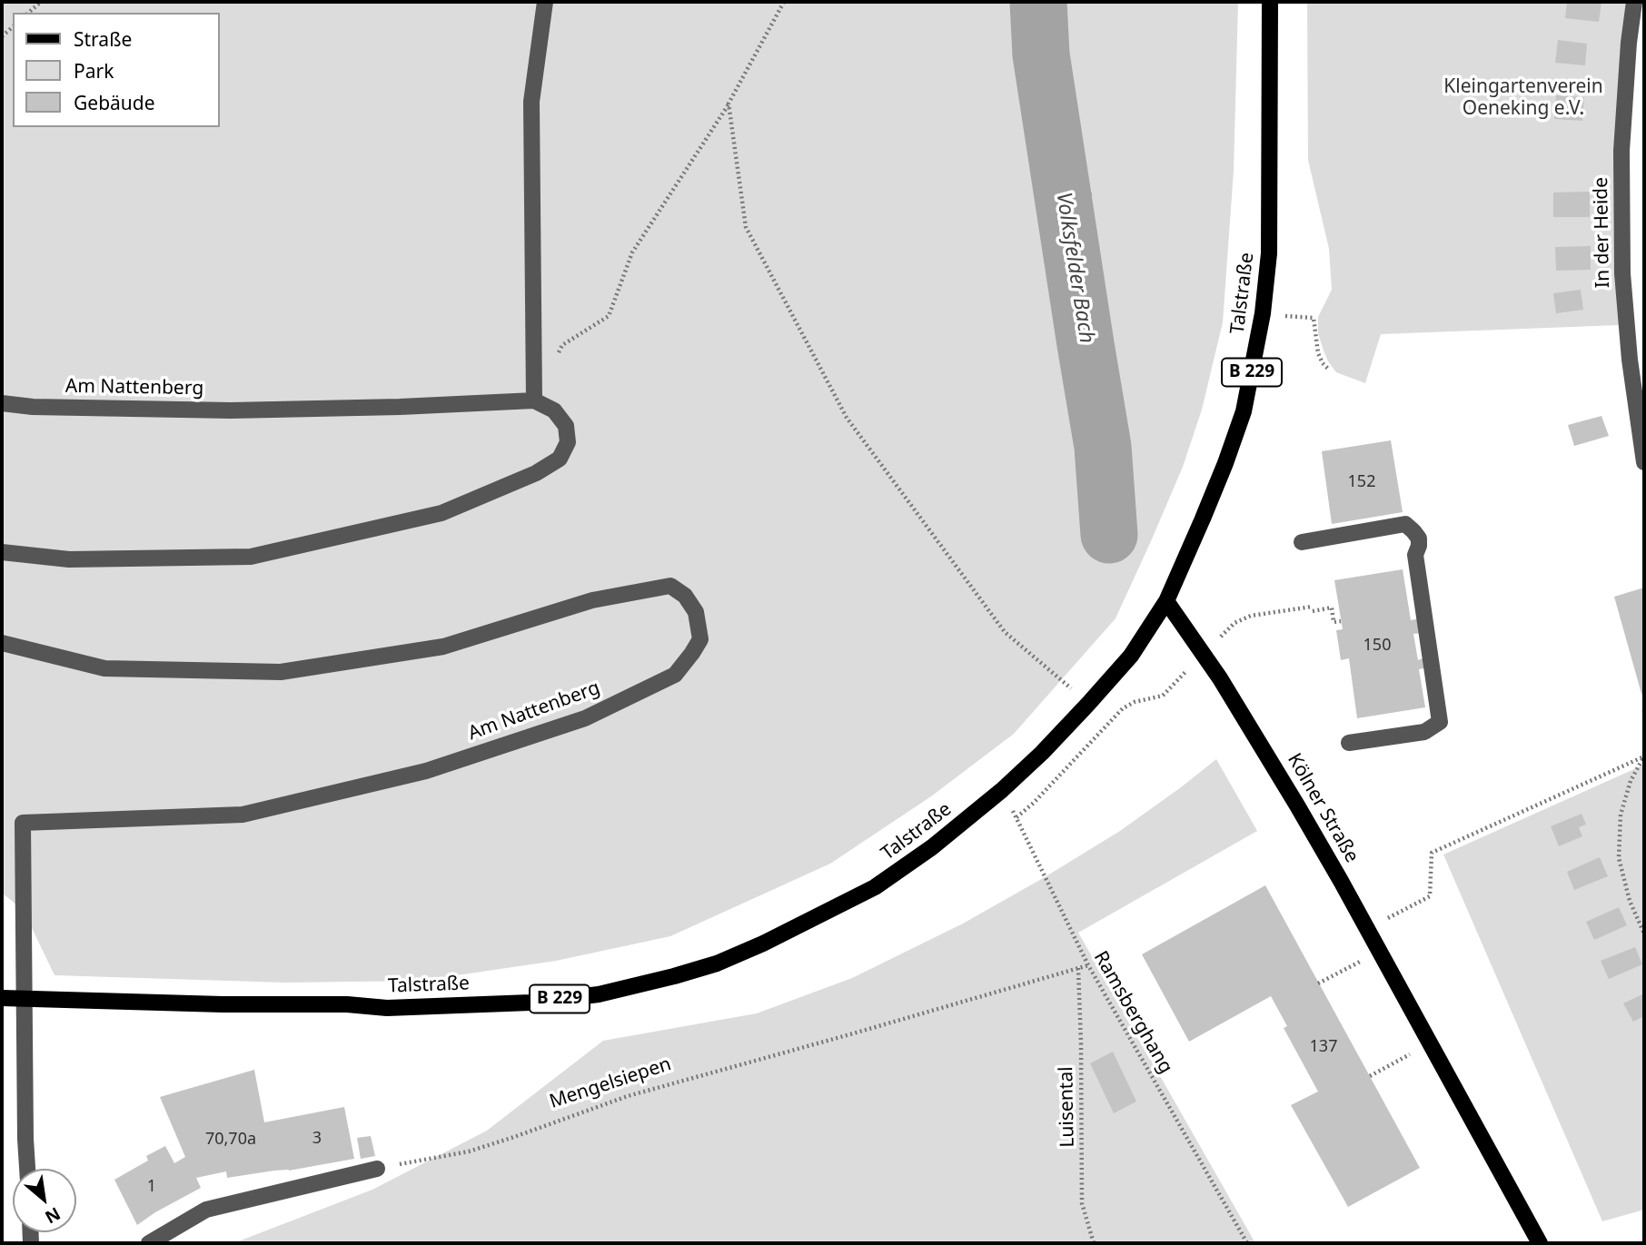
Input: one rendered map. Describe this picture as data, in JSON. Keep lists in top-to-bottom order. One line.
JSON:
{"streets":{"main road":["Talstraße","B 229","Kölner Straße"],"street":["In der Heide","Am Nattenberg"],"path":["Ramsberghang","Mengelsiepen","Luisental"]},"crossings":[["Talstraße","Am Nattenberg"],["Talstraße","Kölner Straße"],["Talstraße","Ramsberghang"],["Ramsberghang","Mengelsiepen"],["Mengelsiepen","Luisental"]],"water":["Volksfelder Bach"],"parks":["Kleingartenverein Oeneking e.V."],"house_numbers":["152","150","137","3","70,70a","1"],"legend":["Straße","Park","Gebäude"],"north":"bottom right"}
